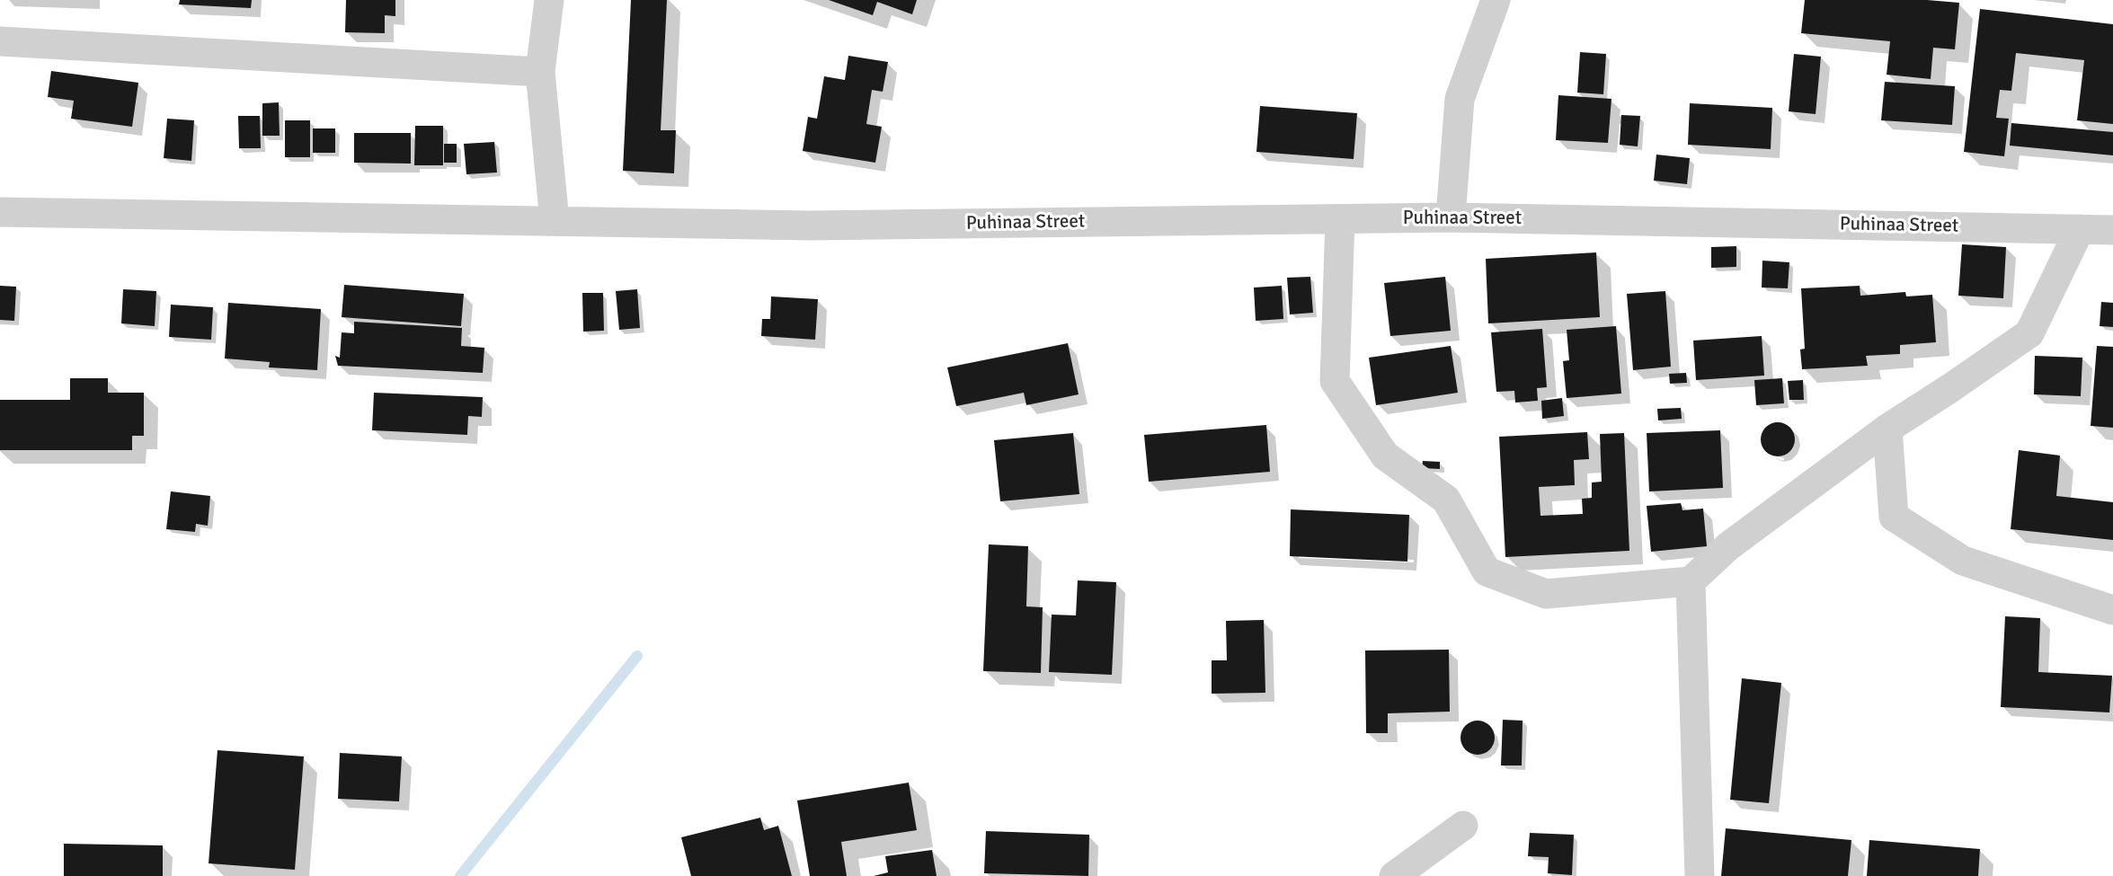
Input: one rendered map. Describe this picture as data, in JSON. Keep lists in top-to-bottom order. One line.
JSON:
{"streets":{"street":["Puhinaa Street"]}}
